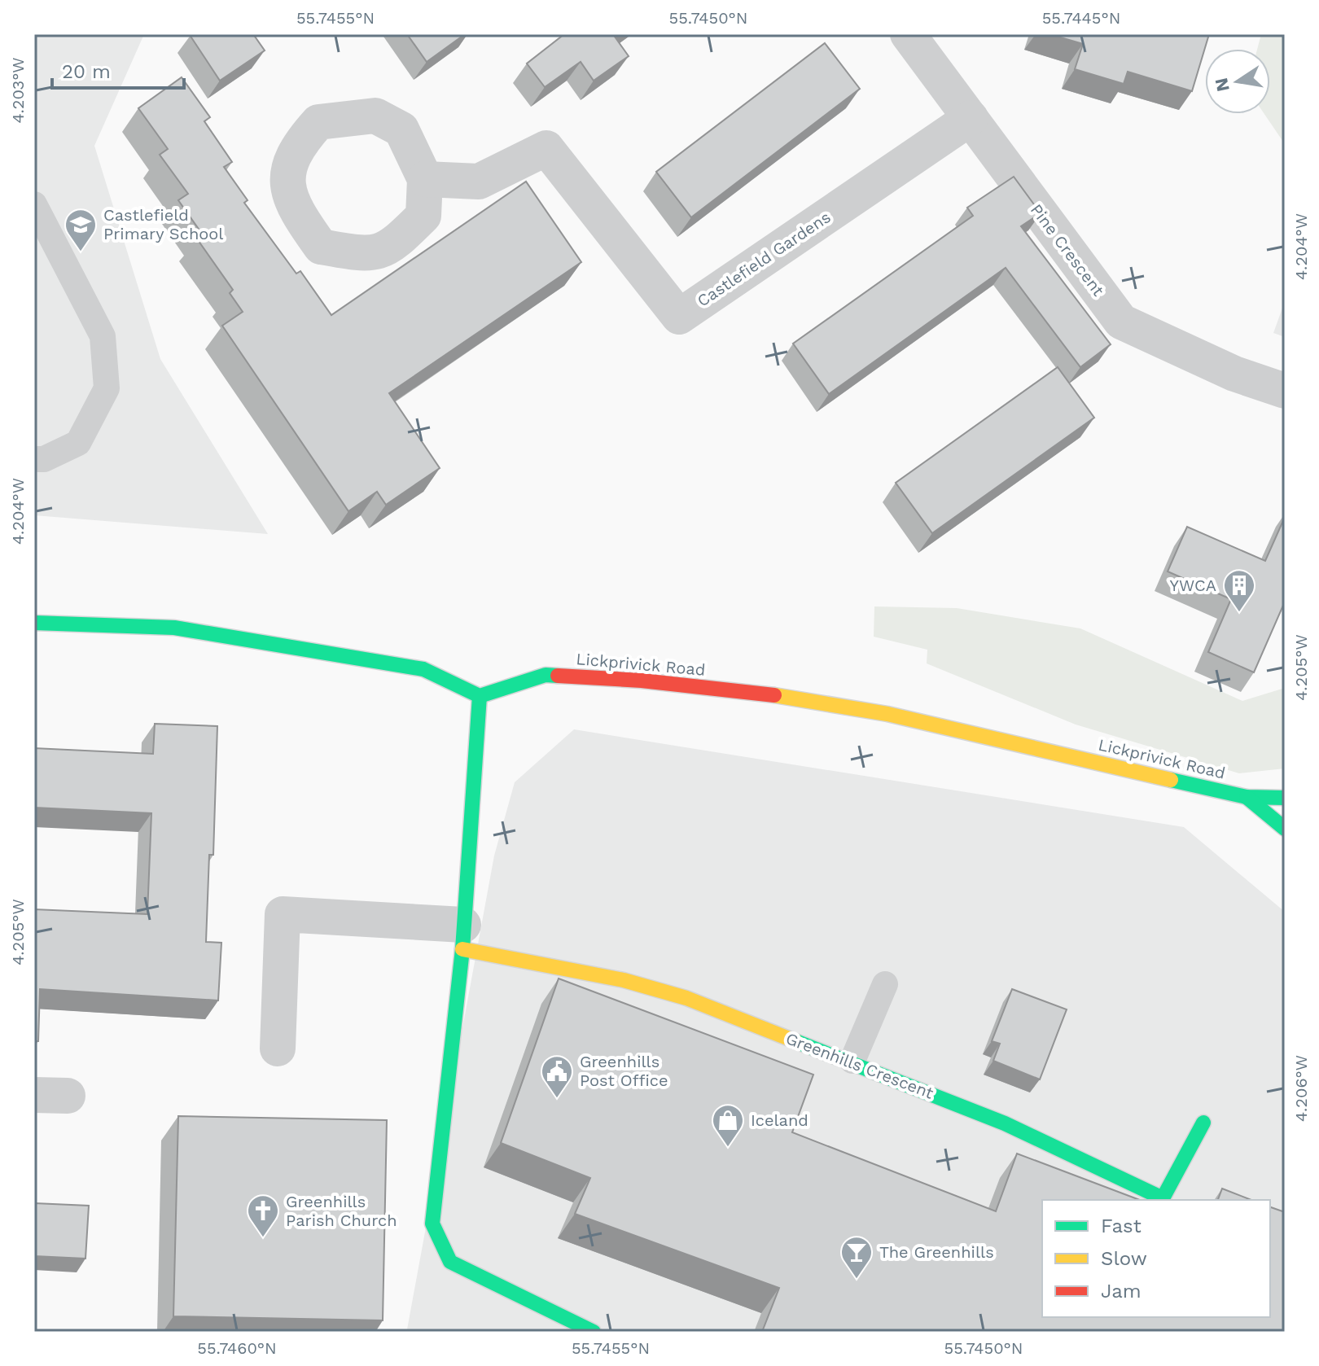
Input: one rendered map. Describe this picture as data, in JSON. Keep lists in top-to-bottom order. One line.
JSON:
{"streets":{"street":["Pine Crescent","Castlefield Gardens","Lickprivick Road","Greenhills Crescent"]},"crossings":[["Pine Crescent","Castlefield Gardens"]],"places":{"school or university":["Castlefield Primary School"],"building":["YWCA"],"public building":["Greenhills Post Office"],"shop":["Iceland"],"church":["Greenhills Parish Church"],"bar":["The Greenhills"]},"legend":["Fast","Slow","Jam"],"scale_bar":"20 m","north":"left","coordinates":["55.7455°N","55.7450°N","55.7445°N","4.203°W","4.204°W","4.205°W","4.206°W","55.7460°N"]}
